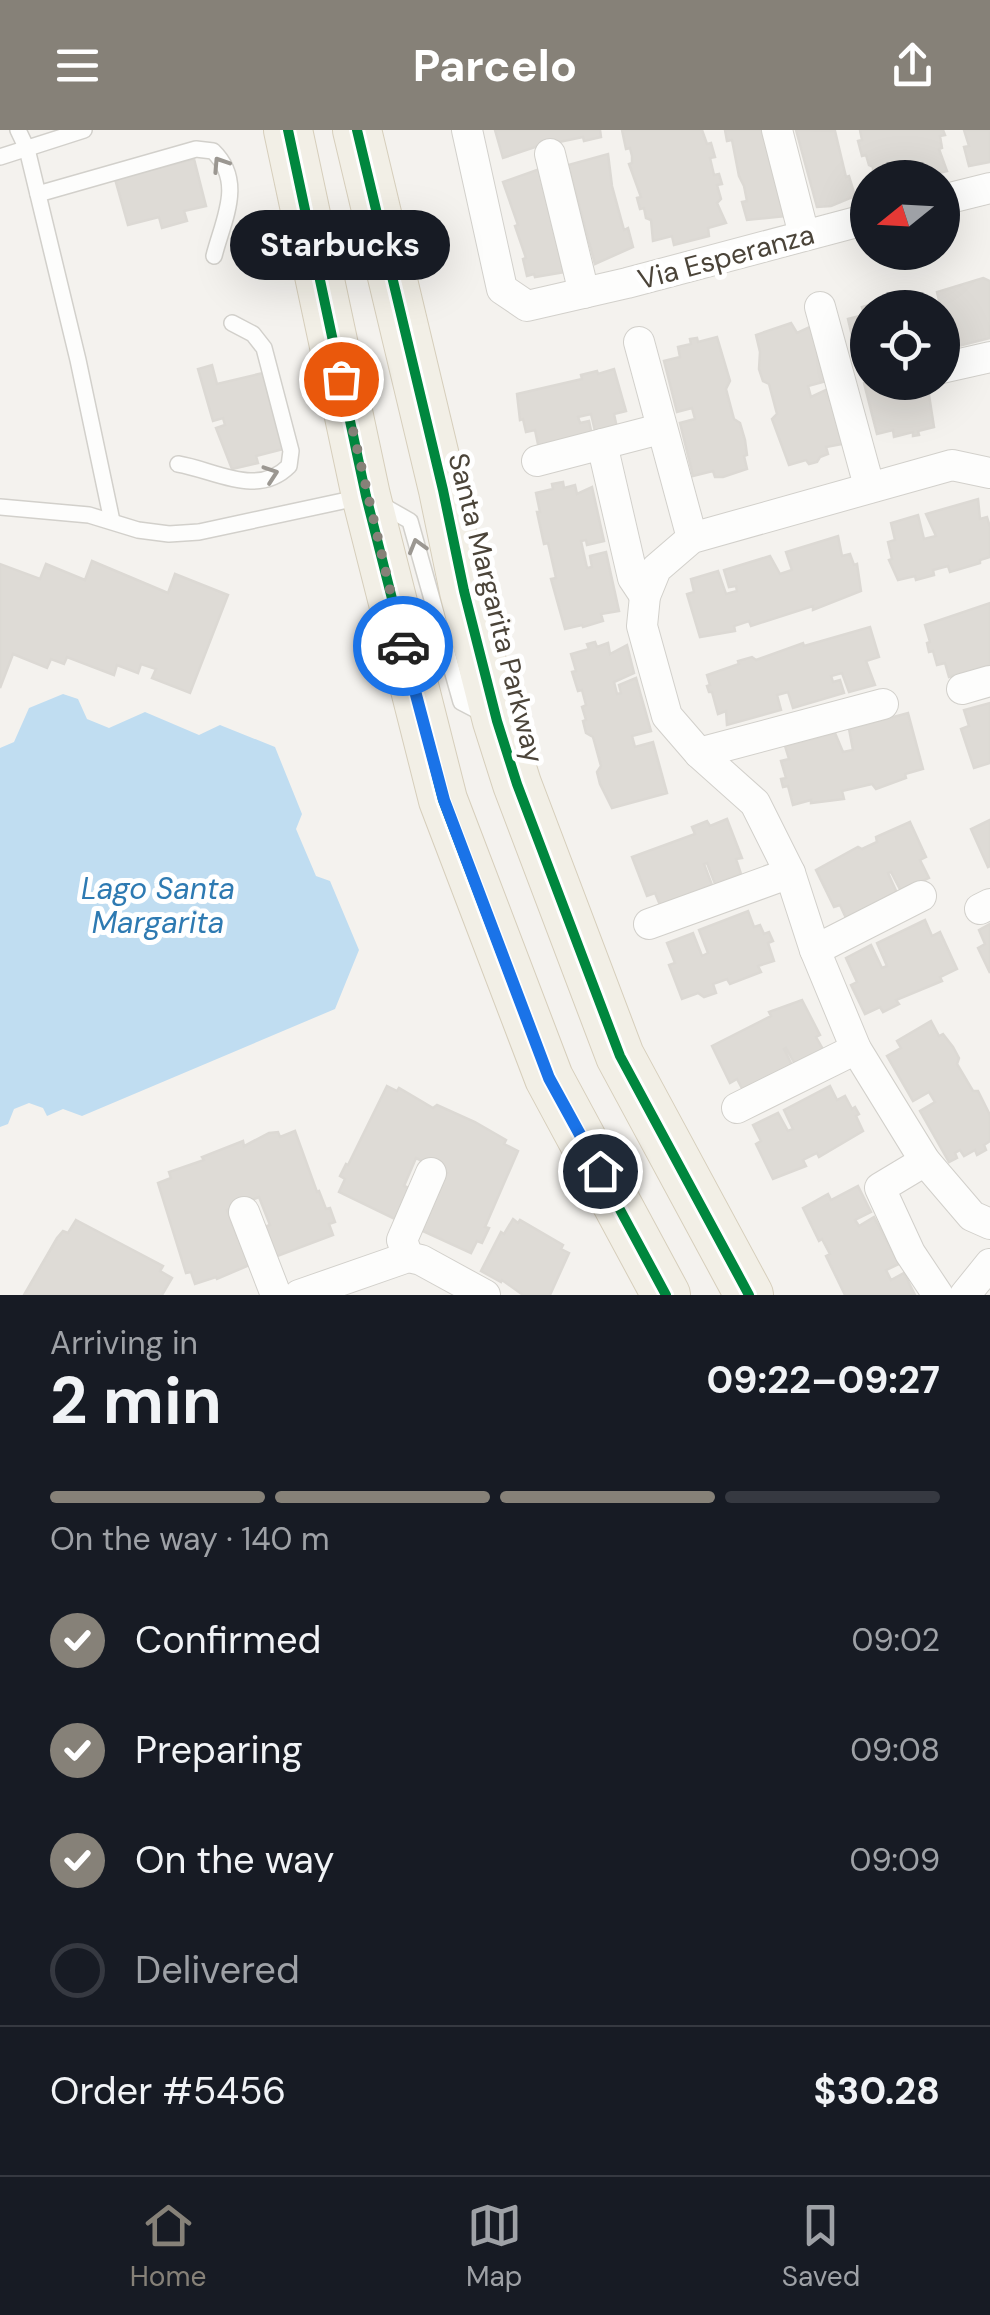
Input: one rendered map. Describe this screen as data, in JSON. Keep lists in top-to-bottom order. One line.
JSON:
{"streets":{"main road":["Santa Margarita Parkway"],"street":["Via Esperanza"]},"water":["Lago Santa Margarita"],"places":["Starbucks"],"north":"left","page":{"header":"Parcelo","bubble":"Starbucks","heading":["2 min","Arriving in","09:22–09:27"],"panel":["Order #5456","$30.28"],"bar":"On the way · 140 m","list":[["Confirmed","09:02"],["Preparing","09:08"],["On the way","09:09"],"Delivered"],"tabs":["Home","Map","Saved"]}}
